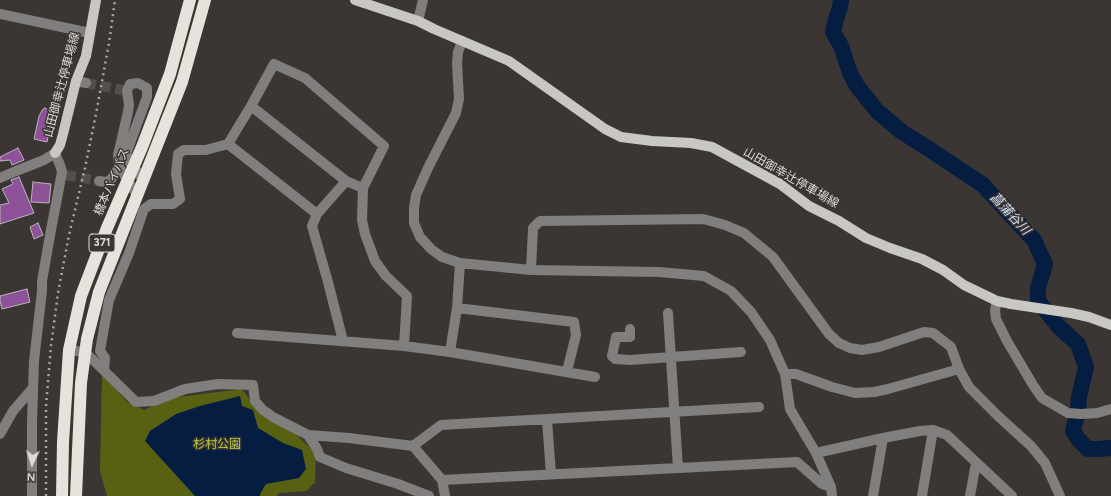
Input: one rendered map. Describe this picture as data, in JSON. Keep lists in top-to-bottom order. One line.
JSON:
{"streets":{"highway":["橋本バイパス","371"],"main road":["山田御幸辻停車場線"]},"water":["菖蒲谷川"],"parks":["杉村公園"],"north":"bottom"}
